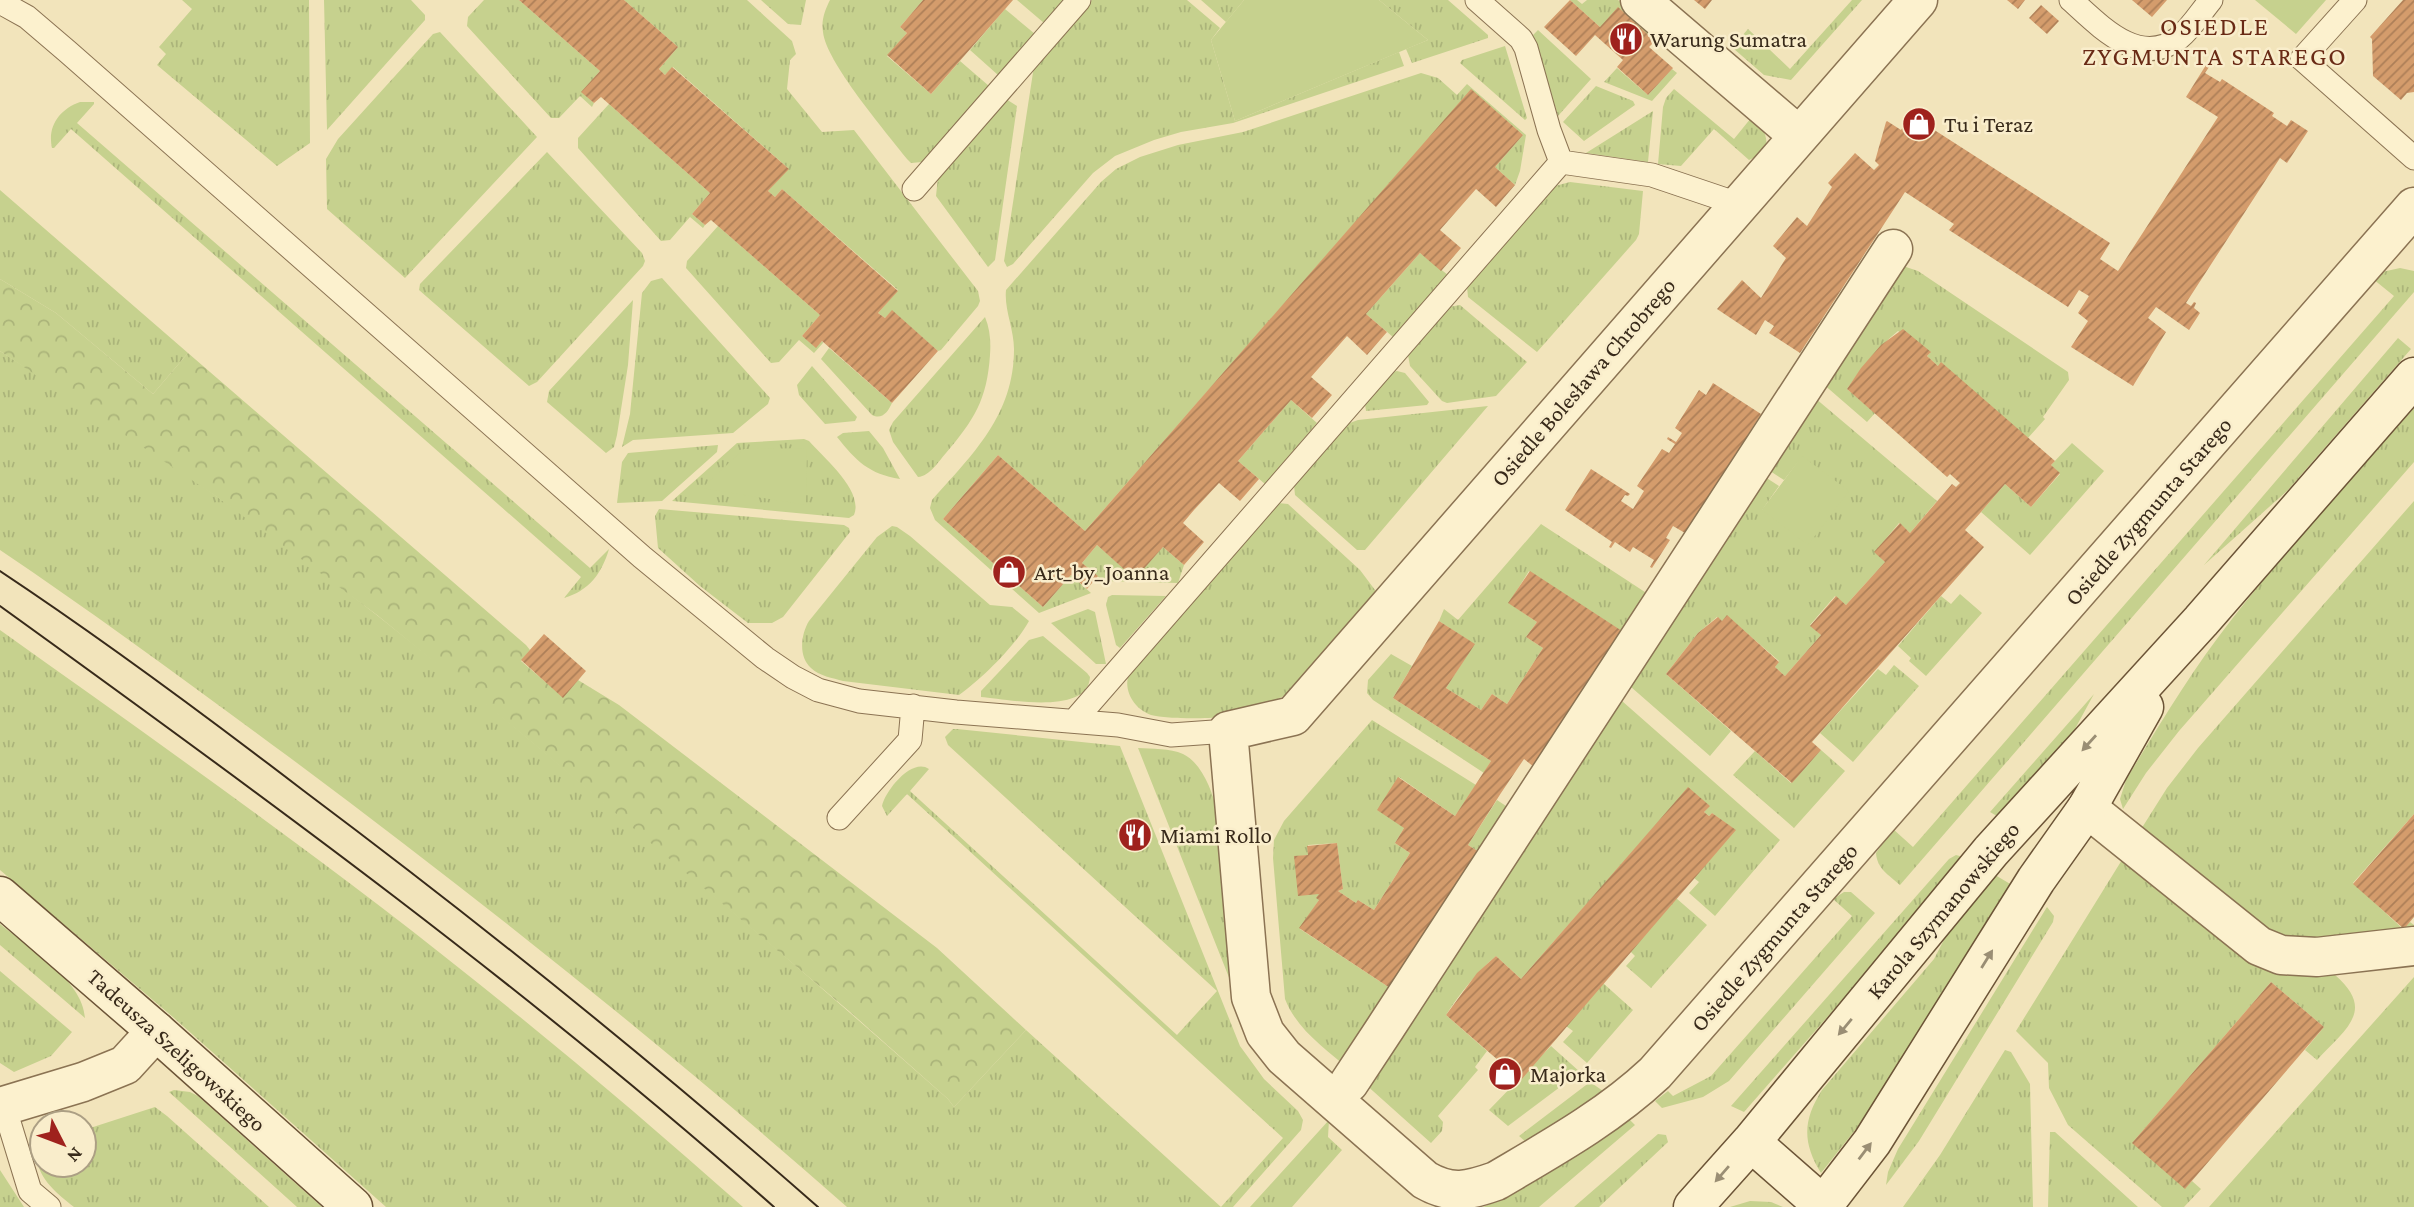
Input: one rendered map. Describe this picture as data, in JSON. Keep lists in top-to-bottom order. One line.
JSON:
{"streets":{"street":["Osiedle Bolesława Chrobrego","Osiedle Zygmunta Starego","Karola Szymanowskiego","Tadeusza Szeligowskiego"]},"crossings":[["Osiedle Bolesława Chrobrego","Osiedle Zygmunta Starego"]],"districts":["OSIEDLE ZYGMUNTA STAREGO"],"places":{"restaurant":["Warung Sumatra","Miami Rollo"],"shop":["Tu i Teraz","Art_by_Joanna","Majorka"]},"north":"bottom right"}
